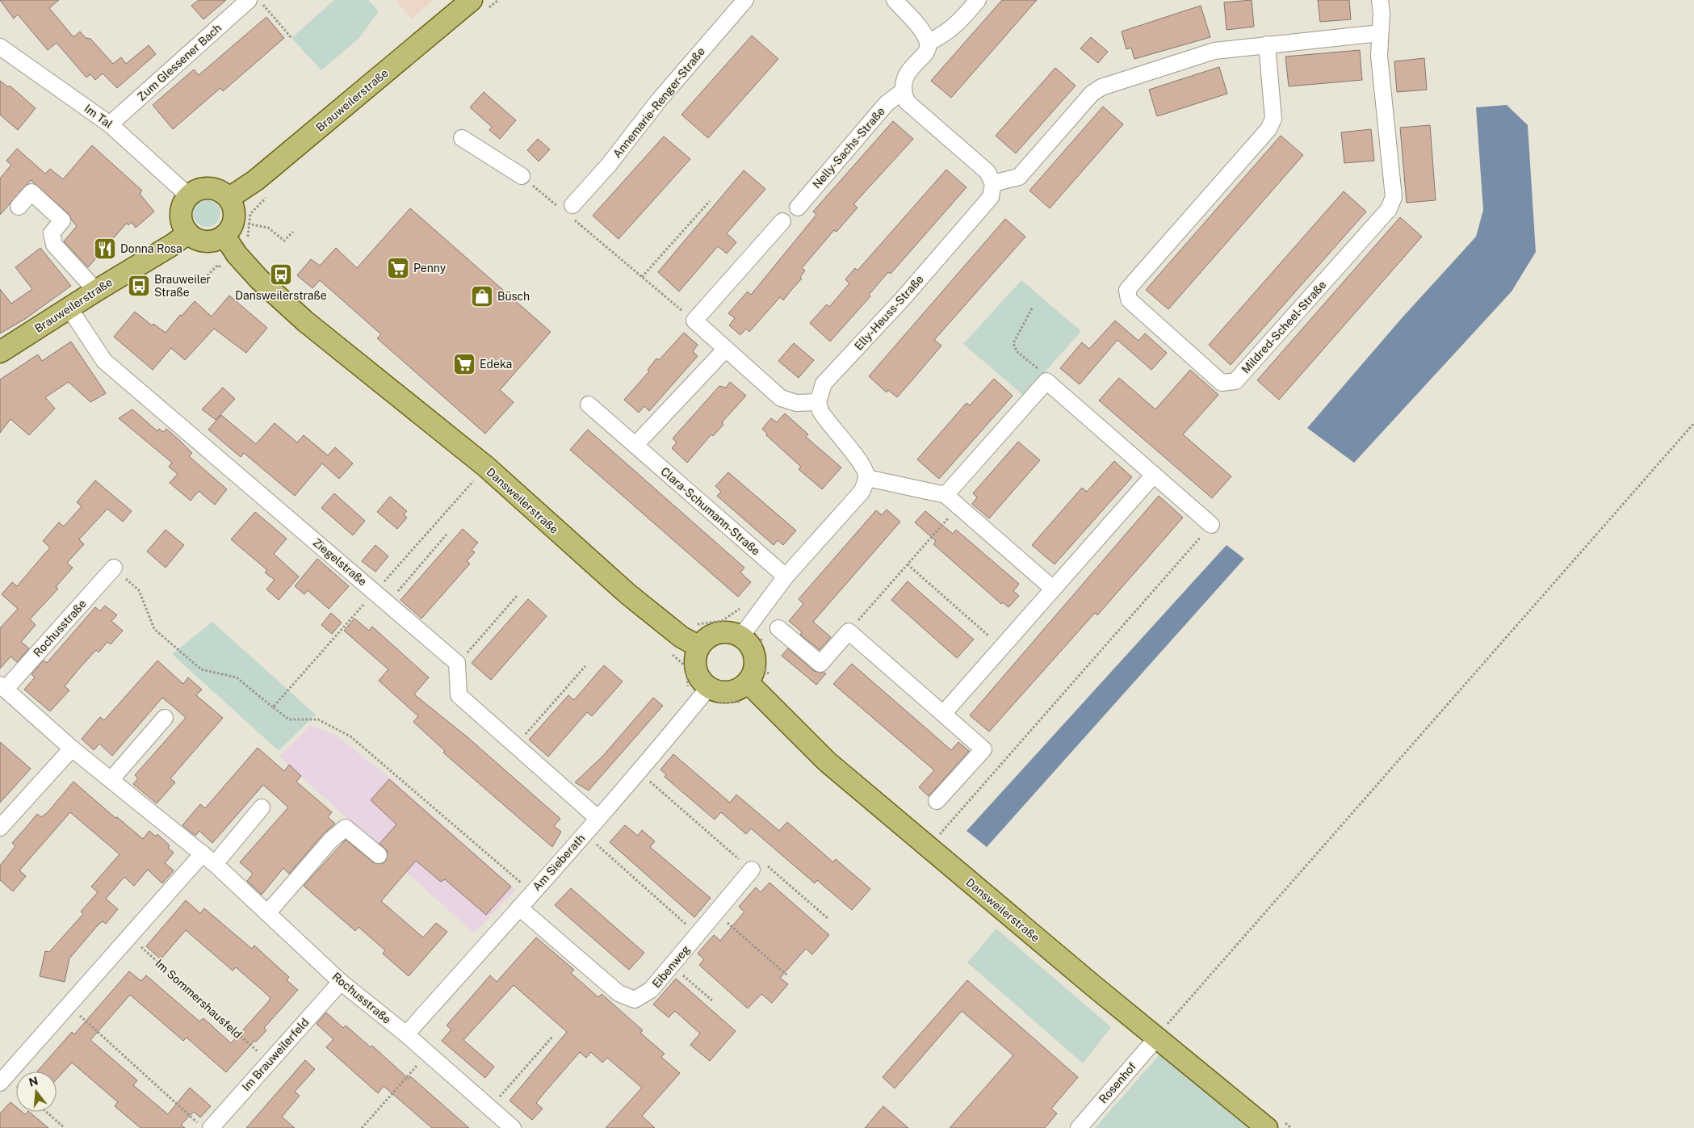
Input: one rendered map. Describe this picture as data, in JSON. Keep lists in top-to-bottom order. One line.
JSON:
{"streets":{"main road":["Brauweilerstraße","Dansweilerstraße"],"street":["Zum Glessener Bach","Annemarie-Renger-Straße","Im Tal","Nelly-Sachs-Straße","Elly-Heuss-Straße","Mildred-Scheel-Straße","Clara-Schumann-Straße","Ziegelstraße","Rochusstraße","Am Sieberath","Eibenweg","Im Brauweilerfeld","Rosenhof"],"path":["Im Sommershausfeld"]},"crossings":[["Zum Glessener Bach","Im Tal"],["Brauweilerstraße","Im Tal"],["Brauweilerstraße","Dansweilerstraße"],["Brauweilerstraße","Ziegelstraße"],["Im Tal","Dansweilerstraße"],["Dansweilerstraße","Am Sieberath"],["Dansweilerstraße","Rosenhof"],["Rochusstraße","Am Sieberath"],["Rochusstraße","Im Brauweilerfeld"],["Am Sieberath","Eibenweg"],["Im Sommershausfeld","Im Brauweilerfeld"]],"places":{"restaurant":["Donna Rosa"],"supermarket":["Penny","Edeka"],"bus stop":["Dansweilerstraße","Brauweiler Straße"],"shop":["Büsch"]},"north":"top"}
